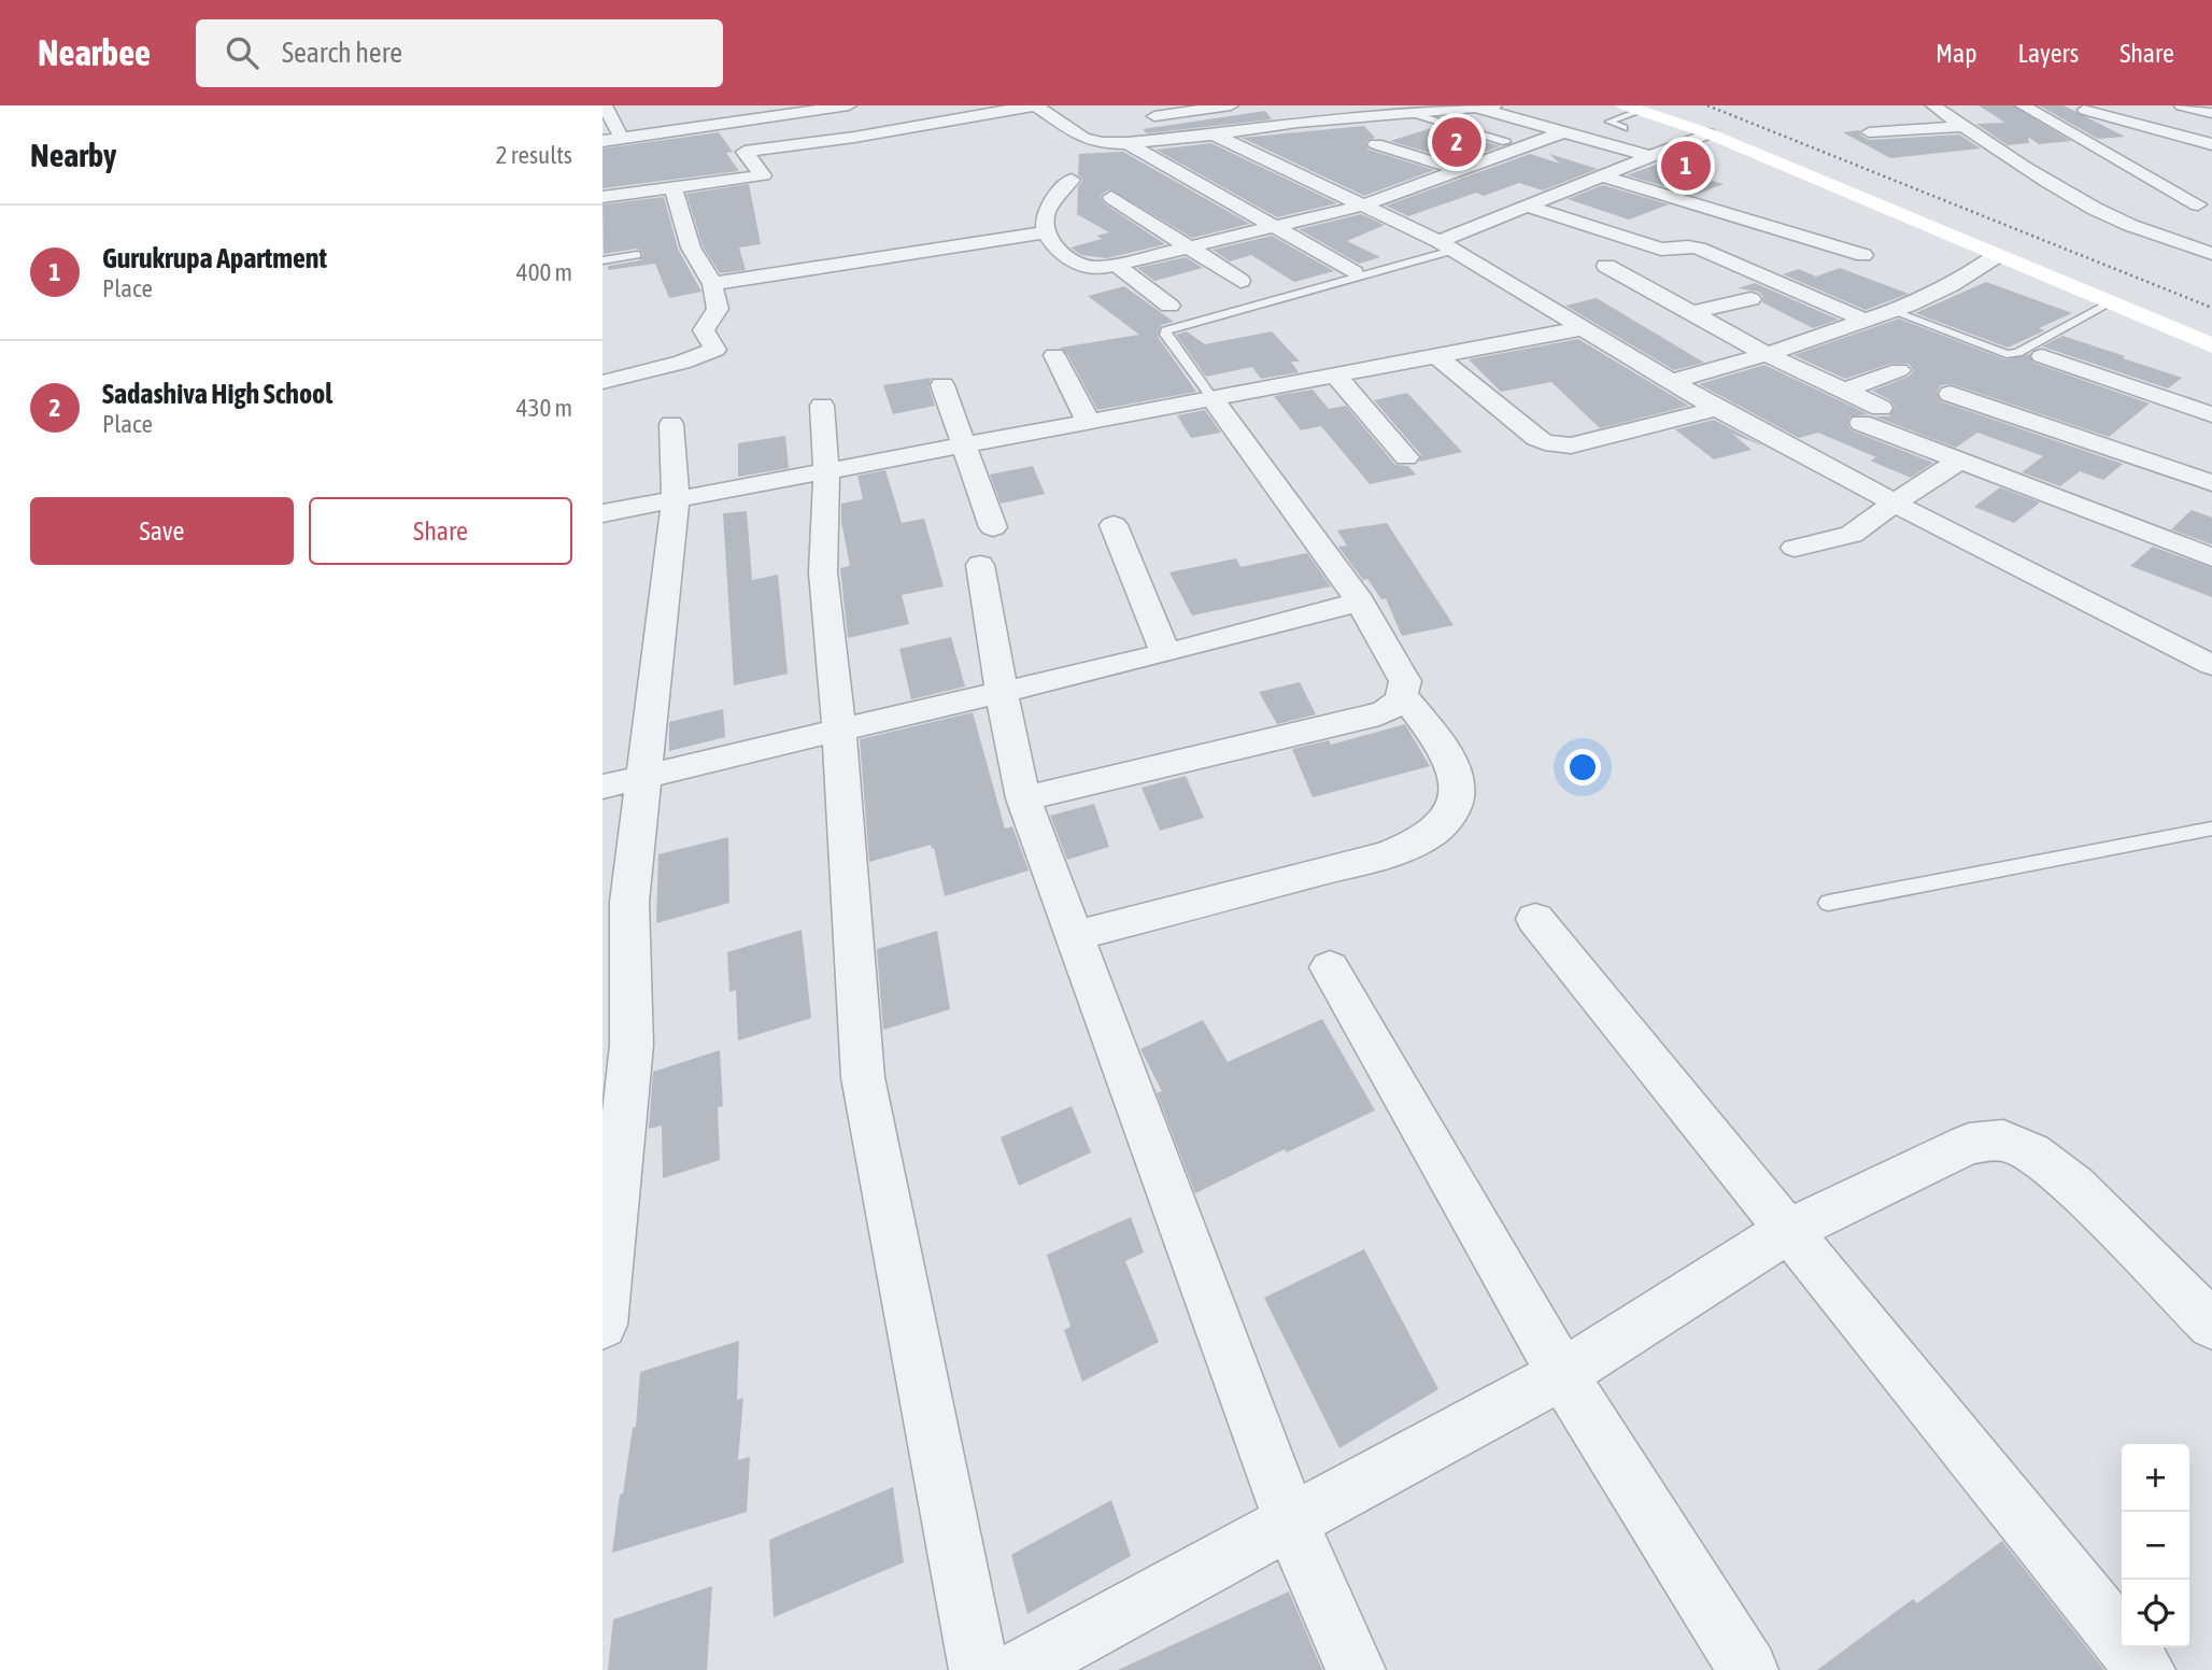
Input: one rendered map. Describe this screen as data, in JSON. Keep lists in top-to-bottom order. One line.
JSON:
{"page":{"header":"Nearbee","search":"Search here","nav":["Map","Layers","Share"],"heading":["Nearby","2 results"],"pins":["2","1"],"list":[{"mark":"1","name":"Gurukrupa Apartment","note":"Place","value":"400 m"},{"mark":"2","name":"Sadashiva High School","note":"Place","value":"430 m"}],"buttons":["Save","Share"],"map_buttons":["+","−"]}}
